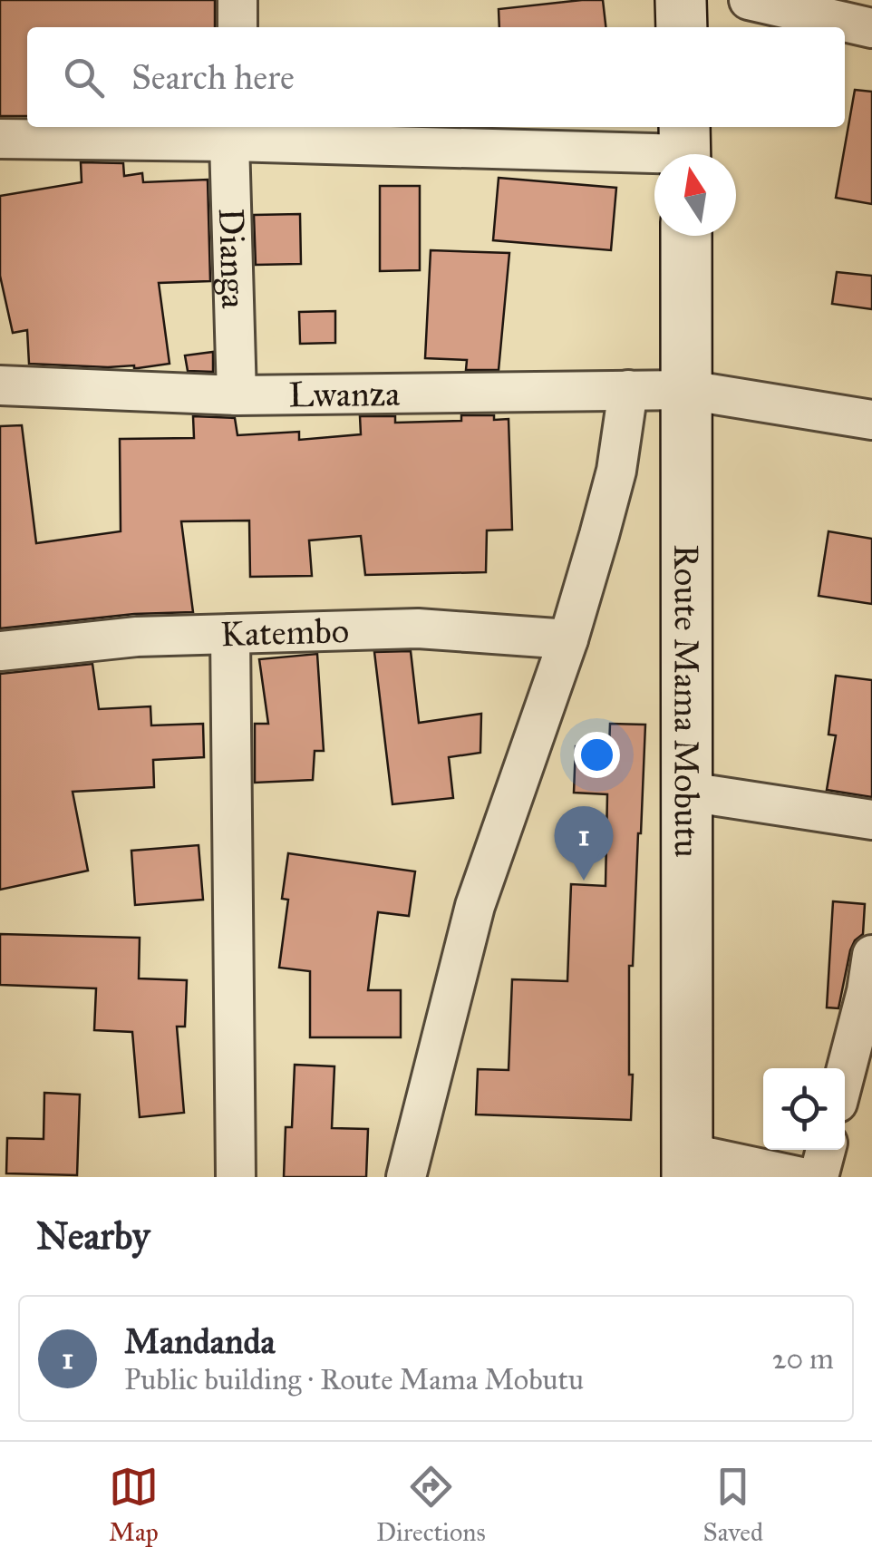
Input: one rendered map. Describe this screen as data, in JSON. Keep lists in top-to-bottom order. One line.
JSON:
{"streets":{"street":["Dianga","Lwanza","Katembo","Route Mama Mobutu"]},"crossings":[["Dianga","Lwanza"],["Lwanza","Route Mama Mobutu"]],"north":"top","page":{"search":"Search here","pins":"1","heading":"Nearby","list":[{"mark":"1","name":"Mandanda","note":"Public building · Route Mama Mobutu","value":"20 m"}],"nav":["Map","Directions","Saved"]}}
